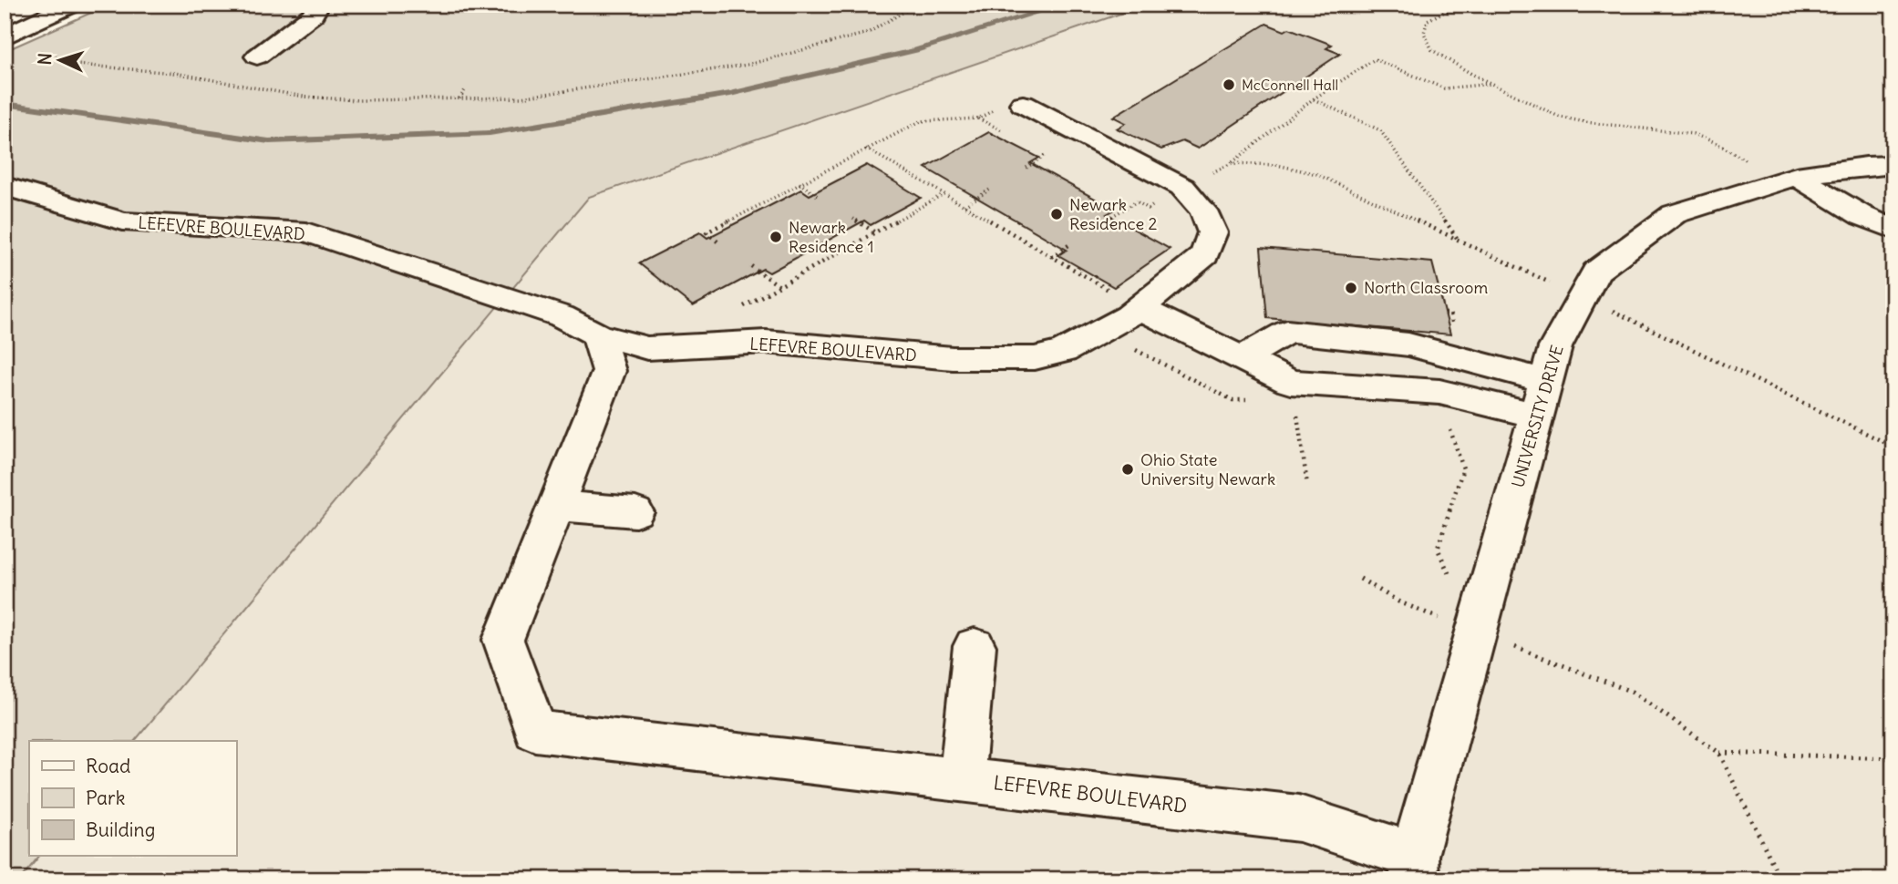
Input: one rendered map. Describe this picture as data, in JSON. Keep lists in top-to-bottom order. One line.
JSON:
{"streets":{"street":["LEFEVRE BOULEVARD","UNIVERSITY DRIVE"]},"crossings":[["LEFEVRE BOULEVARD","UNIVERSITY DRIVE"]],"places":["McConnell Hall","Newark Residence 2","Newark Residence 1","North Classroom","Ohio State University Newark"],"legend":["Road","Park","Building"],"north":"left"}
